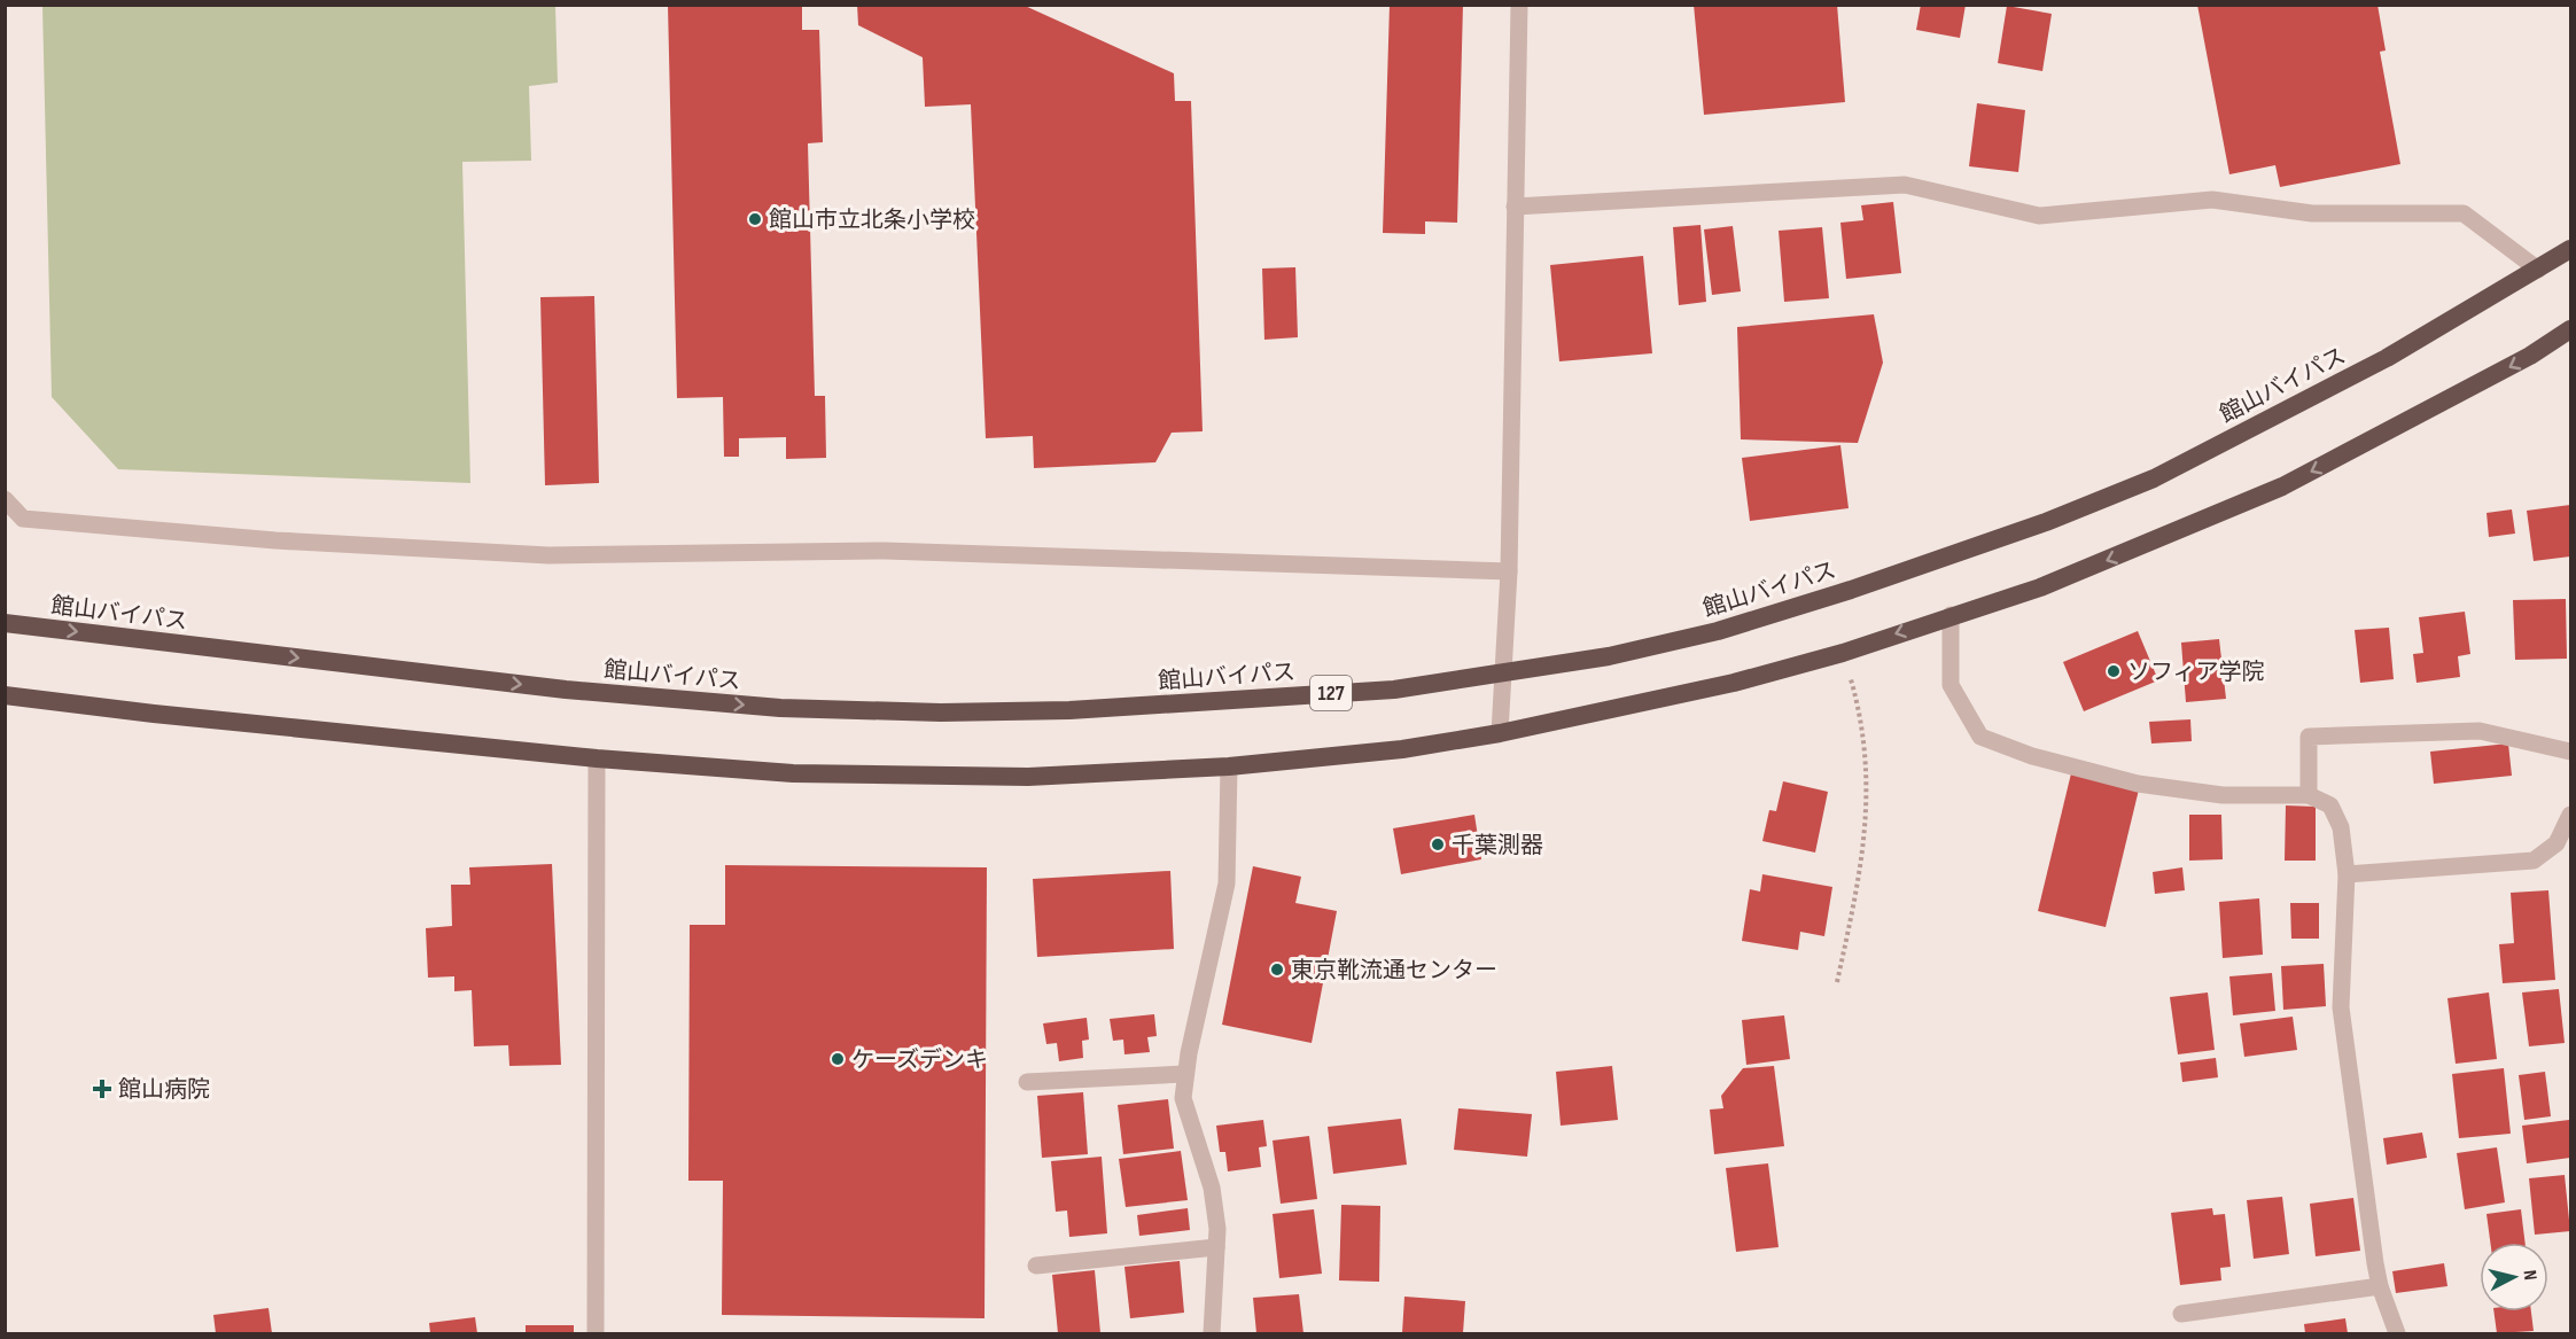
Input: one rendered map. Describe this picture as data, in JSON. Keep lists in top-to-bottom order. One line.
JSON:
{"streets":{"highway":["館山バイパス","127"]},"places":{"other":["館山市立北条小学校","ソフィア学院","千葉測器","東京靴流通センター","ケーズデンキ"],"health":["館山病院"]},"north":"right"}
